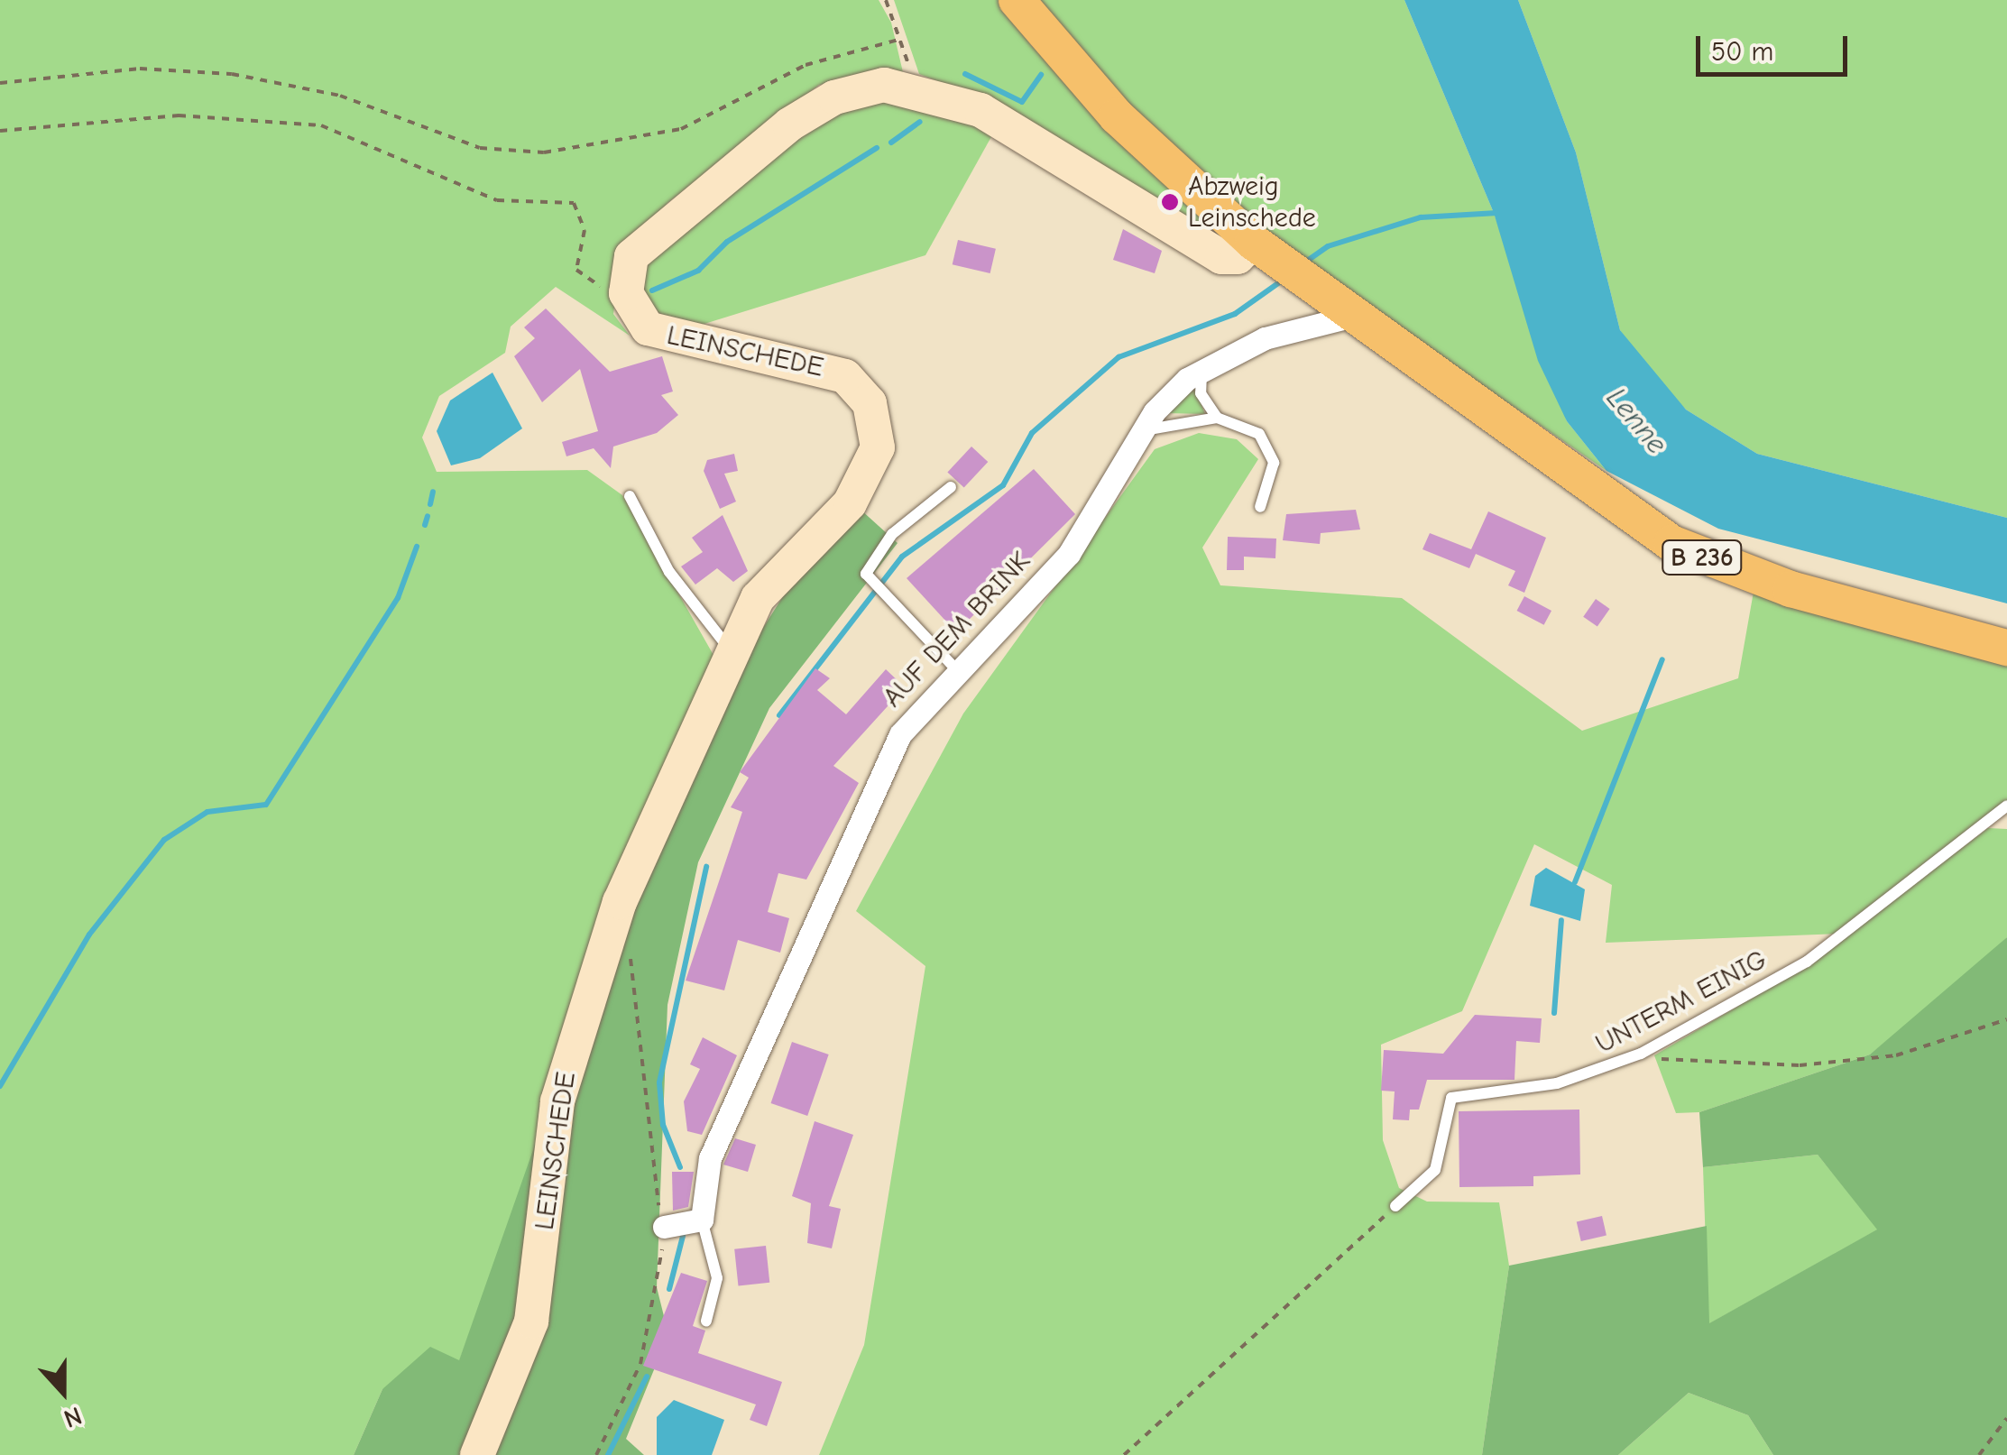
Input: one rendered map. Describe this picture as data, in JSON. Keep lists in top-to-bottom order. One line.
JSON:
{"streets":{"main road":["LEINSCHEDE","B 236"],"street":["AUF DEM BRINK"],"lane":["UNTERM EINIG"]},"crossings":[["B 236","AUF DEM BRINK"]],"water":["Lenne"],"places":["Abzweig Leinschede"],"scale_bar":"50 m","north":"bottom"}
